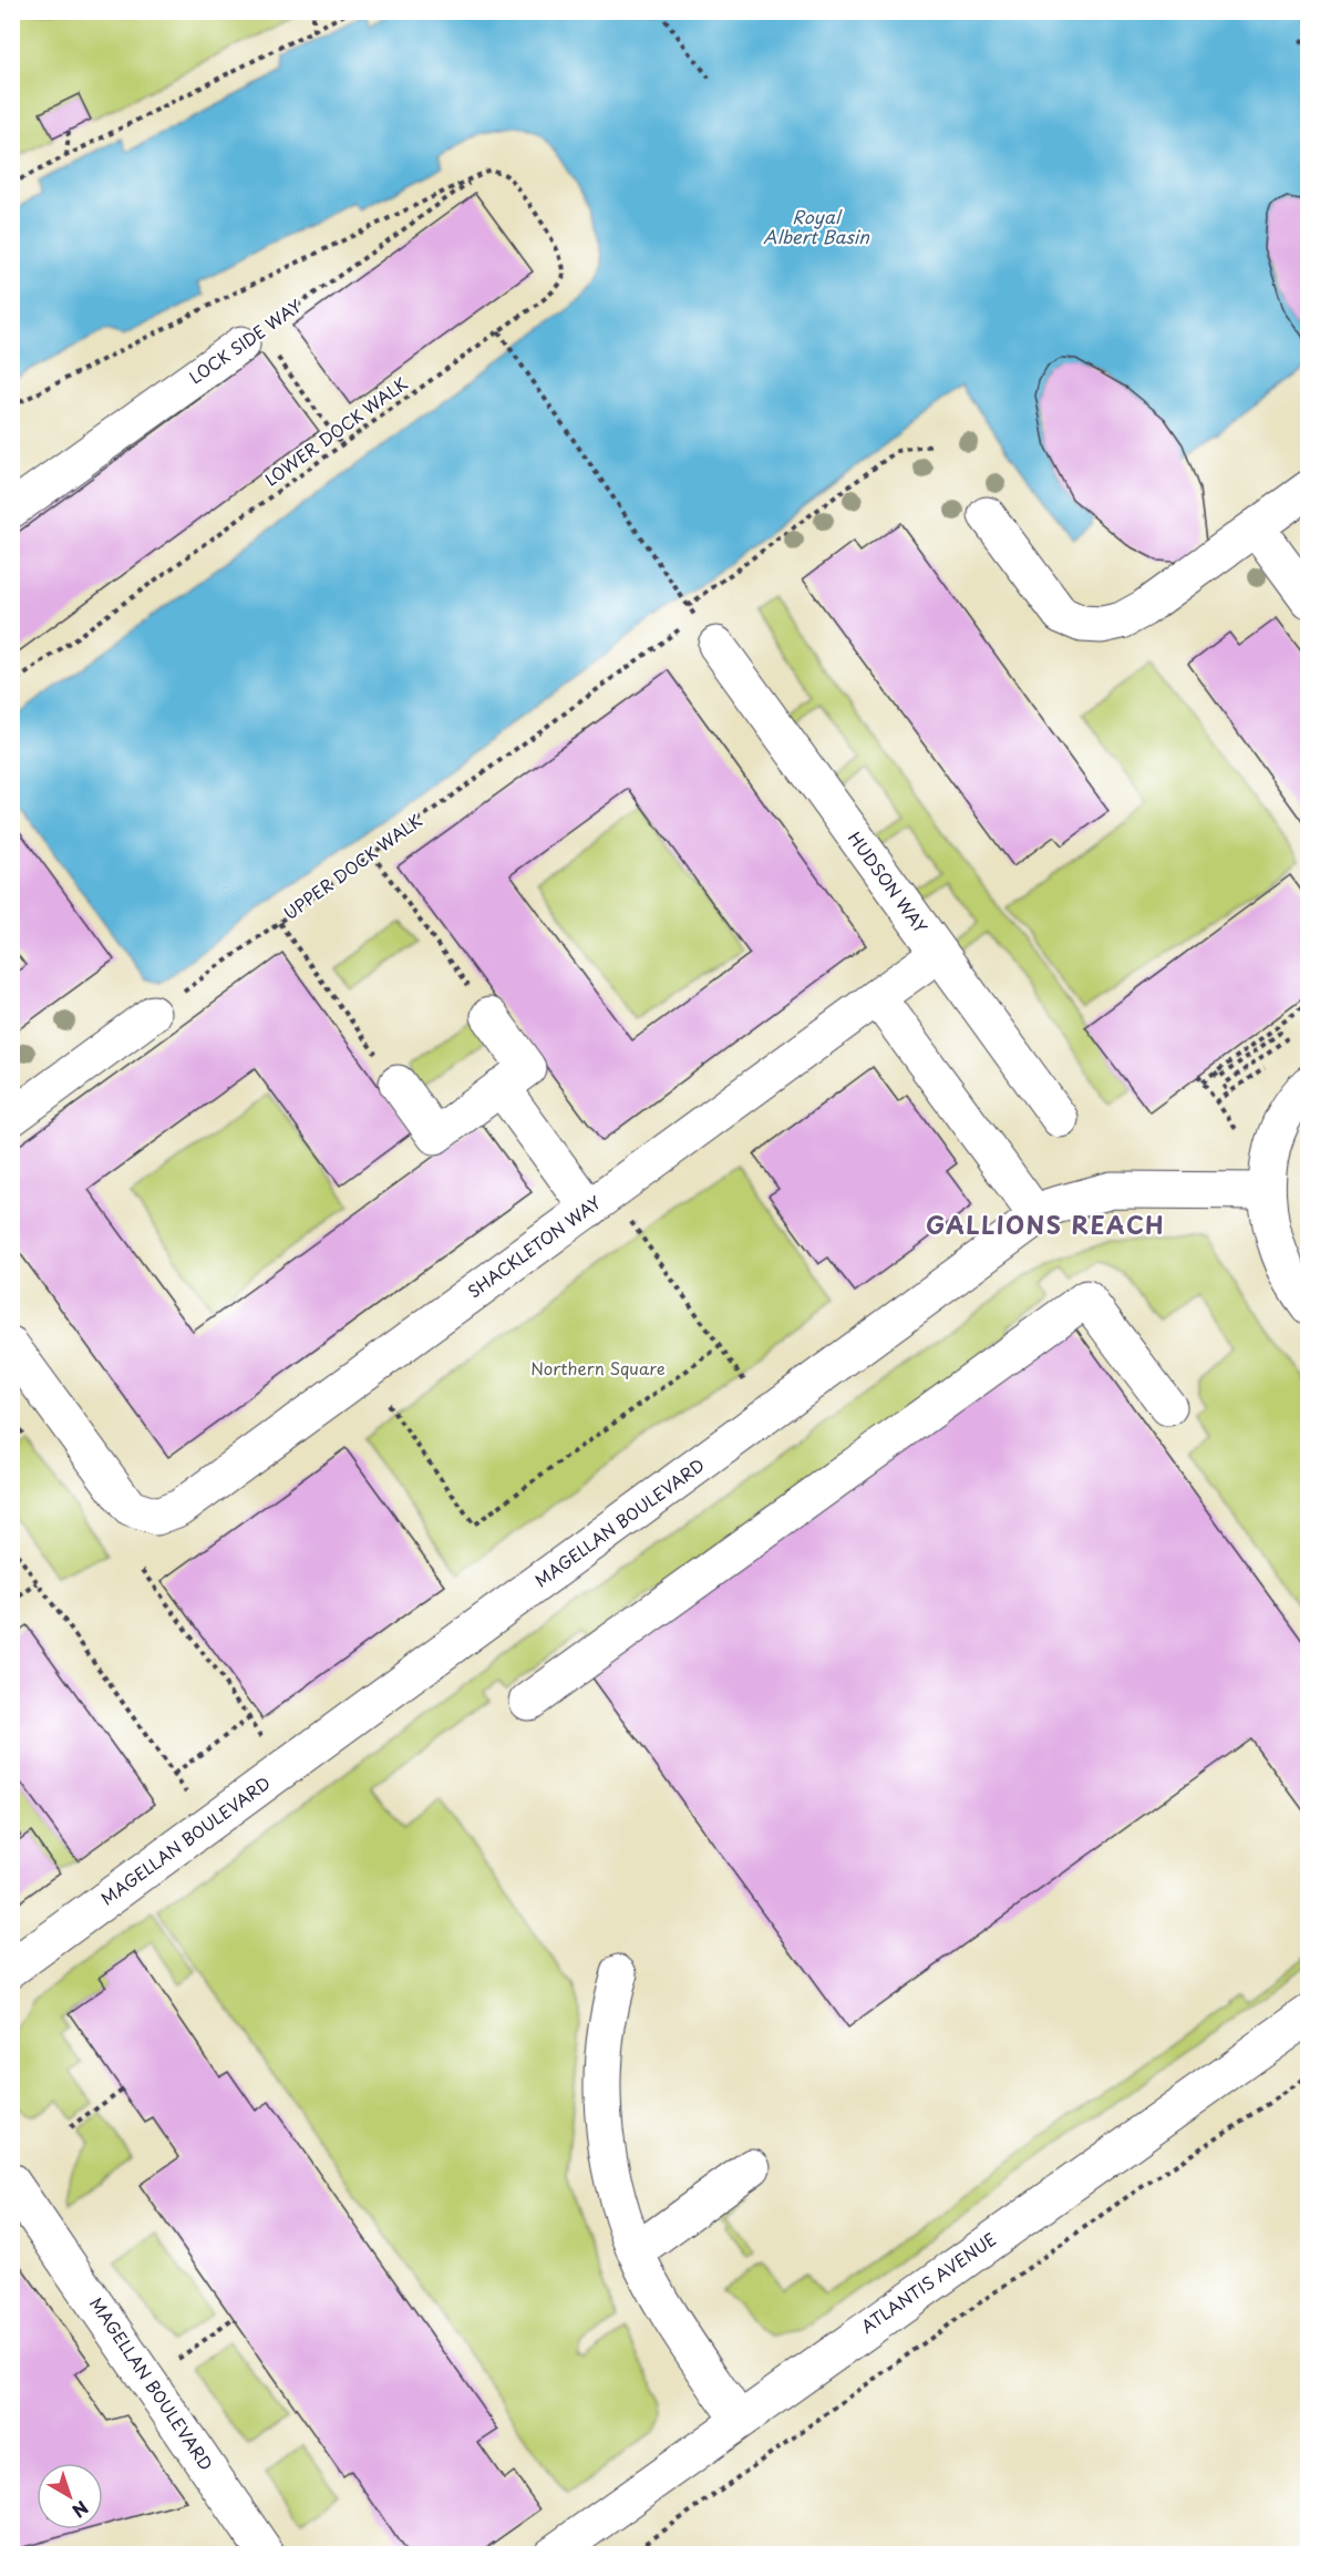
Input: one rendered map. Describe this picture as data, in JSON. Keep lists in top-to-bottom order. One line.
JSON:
{"streets":{"street":["LOCK SIDE WAY","HUDSON WAY","SHACKLETON WAY","MAGELLAN BOULEVARD","ATLANTIS AVENUE"],"path":["LOWER DOCK WALK","UPPER DOCK WALK"]},"crossings":[["LOCK SIDE WAY","LOWER DOCK WALK"],["UPPER DOCK WALK","HUDSON WAY"],["HUDSON WAY","SHACKLETON WAY"]],"districts":["GALLIONS REACH"],"water":["Royal Albert Basin"],"parks":["Northern Square"],"north":"bottom right"}
